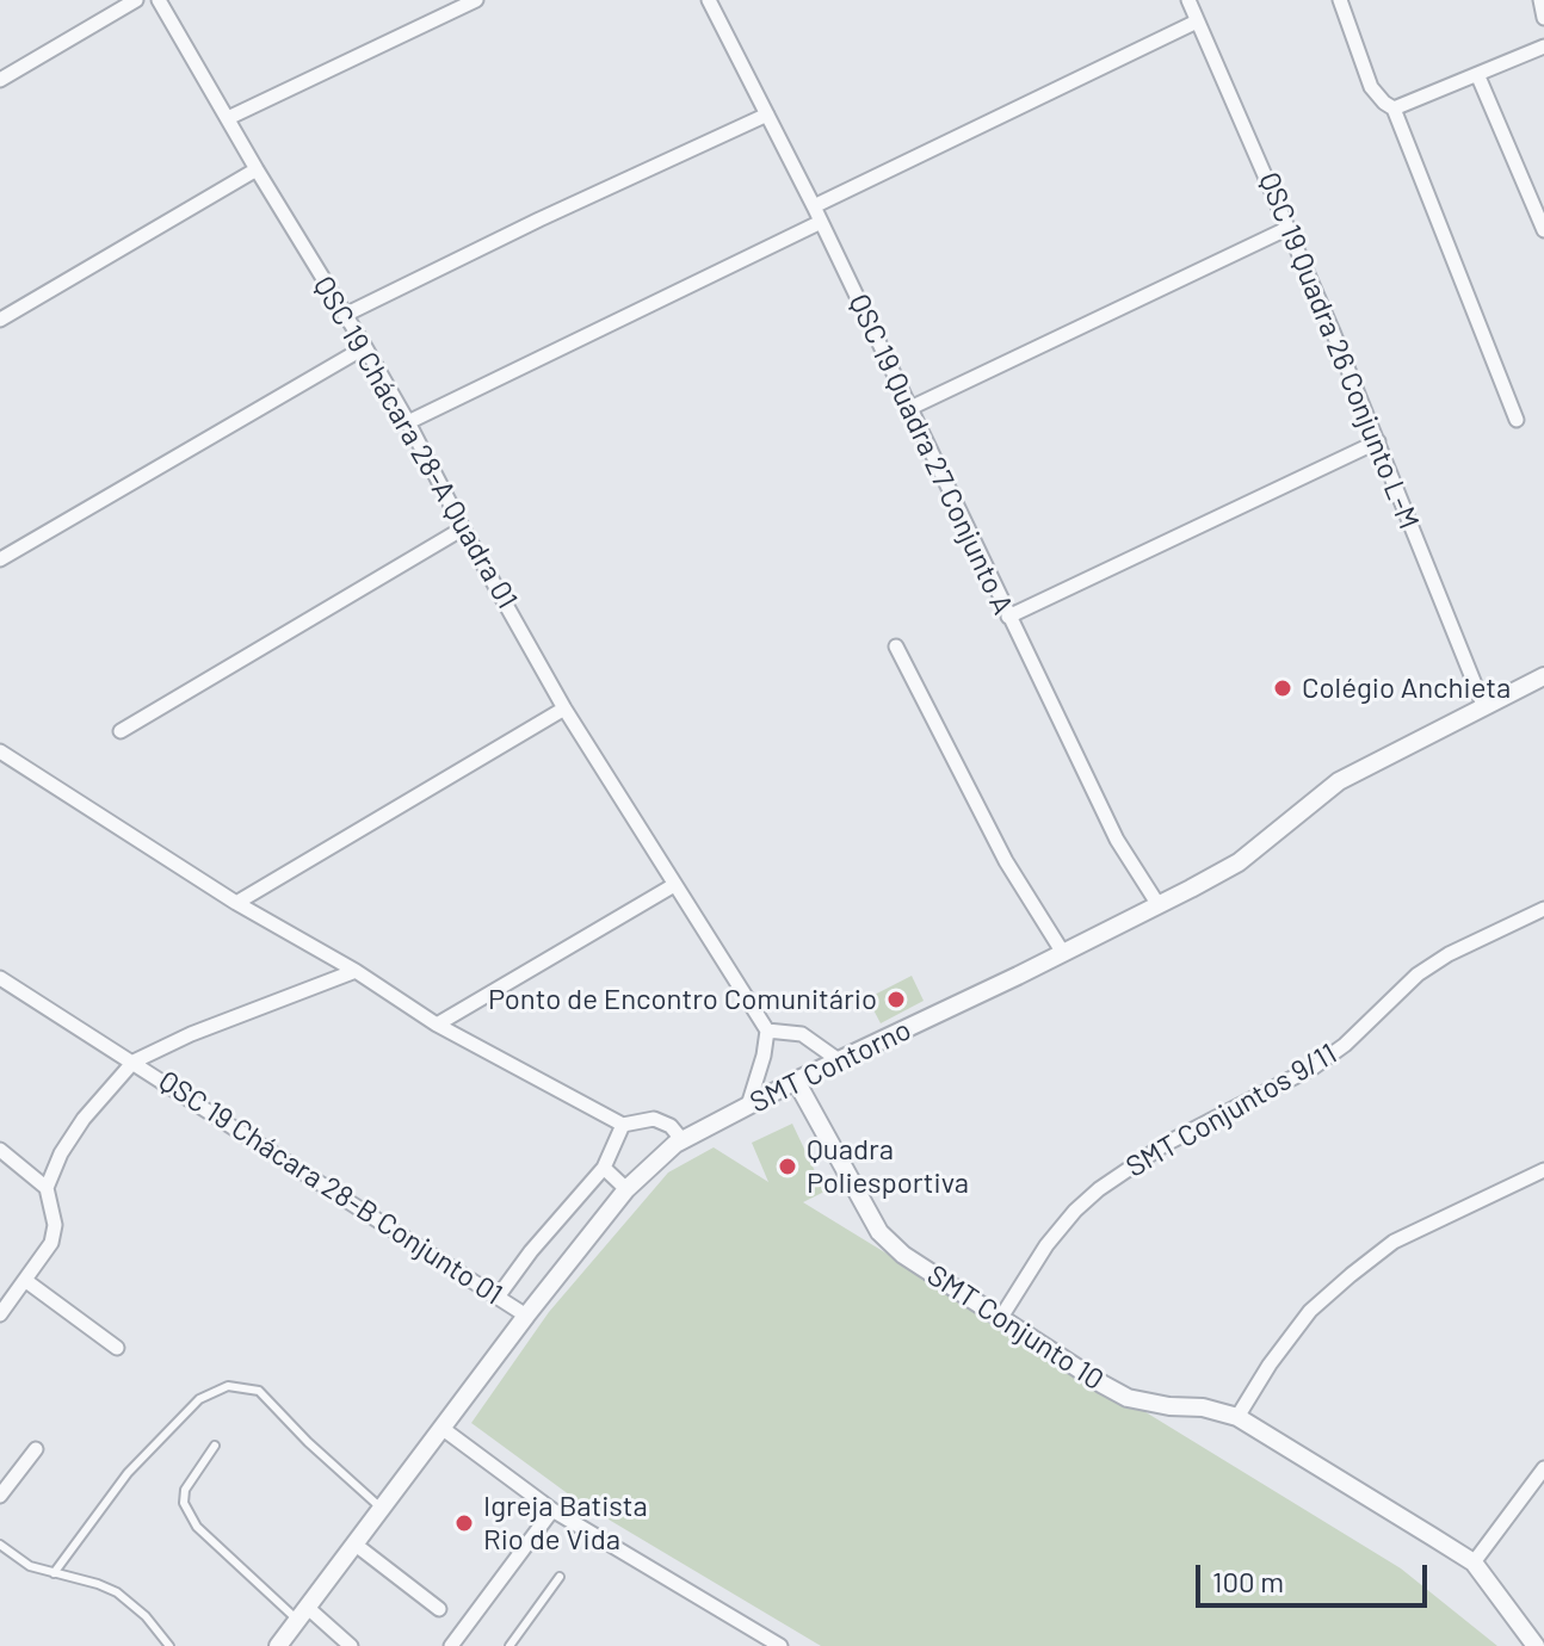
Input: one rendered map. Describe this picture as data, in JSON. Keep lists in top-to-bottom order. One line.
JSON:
{"streets":{"street":["QSC 19 Quadra 26 Conjunto L-M","QSC 19 Chácara 28-A Quadra 01","QSC 19 Quadra 27 Conjunto A","SMT Contorno","SMT Conjuntos 9/11","QSC 19 Chácara 28-B Conjunto 01","SMT Conjunto 10"]},"crossings":[["QSC 19 Quadra 26 Conjunto L-M","SMT Contorno"],["QSC 19 Quadra 27 Conjunto A","SMT Contorno"],["SMT Contorno","QSC 19 Chácara 28-B Conjunto 01"],["SMT Contorno","SMT Conjunto 10"],["SMT Conjuntos 9/11","SMT Conjunto 10"]],"places":["Colégio Anchieta","Ponto de Encontro Comunitário","Quadra Poliesportiva","Igreja Batista Rio de Vida"],"scale_bar":"100 m"}
